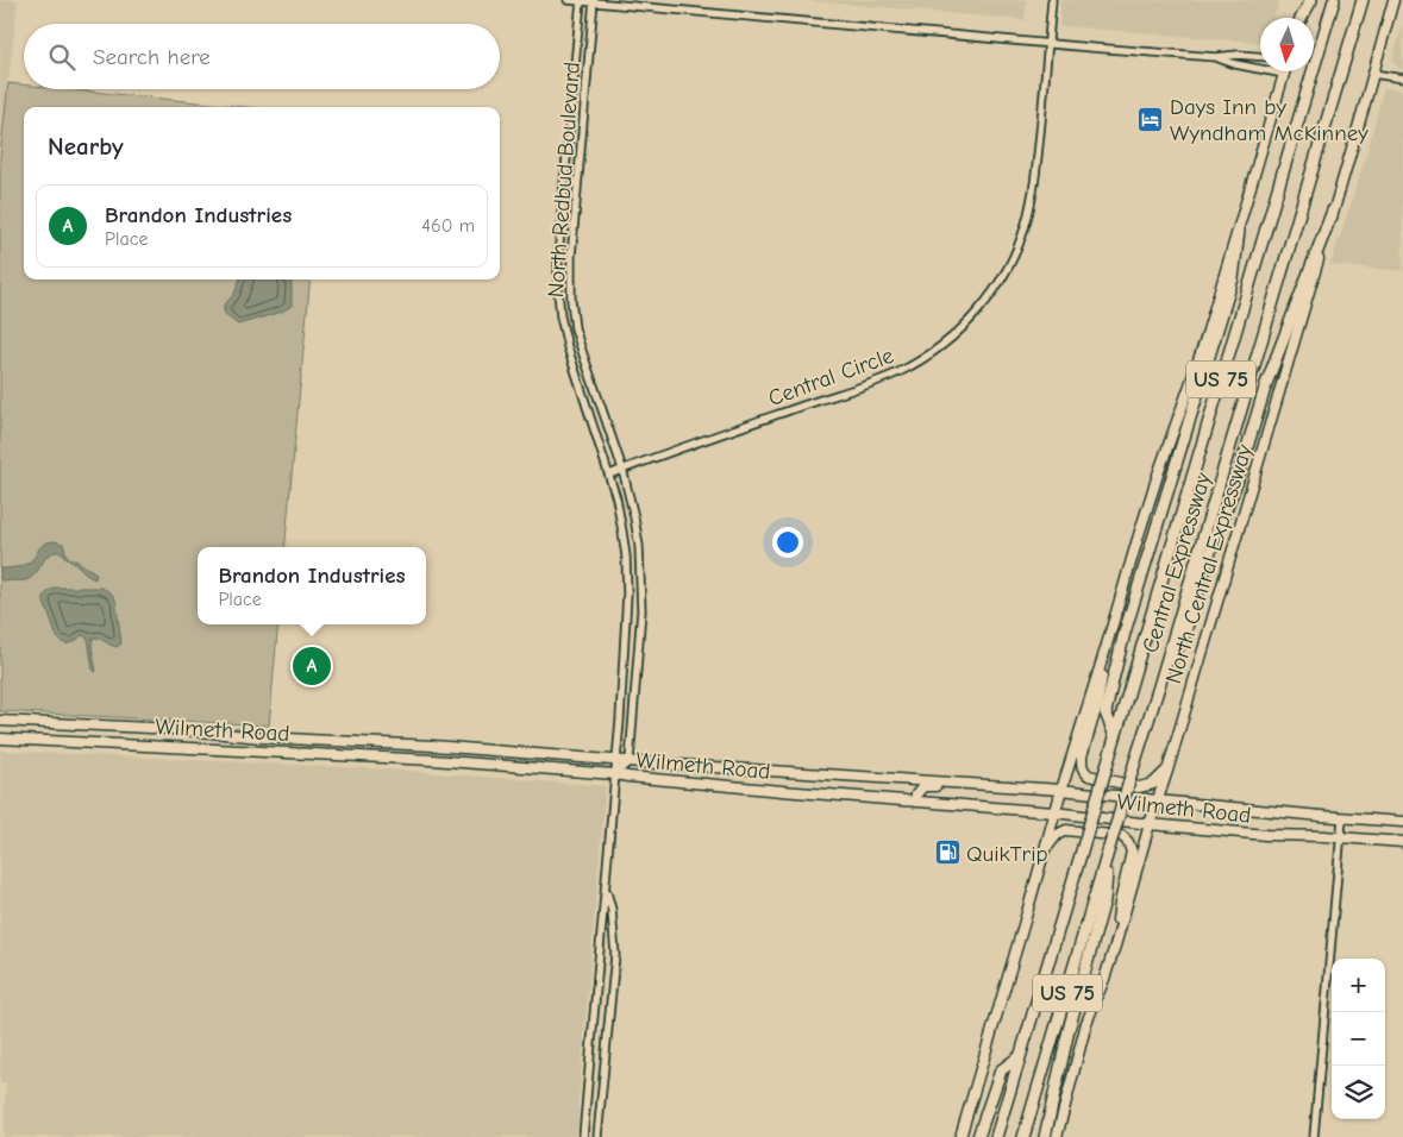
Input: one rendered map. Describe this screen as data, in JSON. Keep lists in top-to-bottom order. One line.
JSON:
{"streets":{"highway":["US 75","Central Expressway"],"main road":["North Central Expressway","Wilmeth Road"],"street":["North Redbud Boulevard","Central Circle"]},"crossings":[["North Redbud Boulevard","Central Circle"],["North Redbud Boulevard","Wilmeth Road"],["North Central Expressway","Wilmeth Road"]],"places":{"hotel":["Days Inn by Wyndham McKinney"],"fuel station":["QuikTrip"]},"north":"bottom","page":{"search":"Search here","heading":"Nearby","list":[{"mark":"A","name":"Brandon Industries","note":"Place","value":"460 m"}],"popup":["Brandon Industries","Place"],"pins":"A","map_buttons":["+","−"]}}
